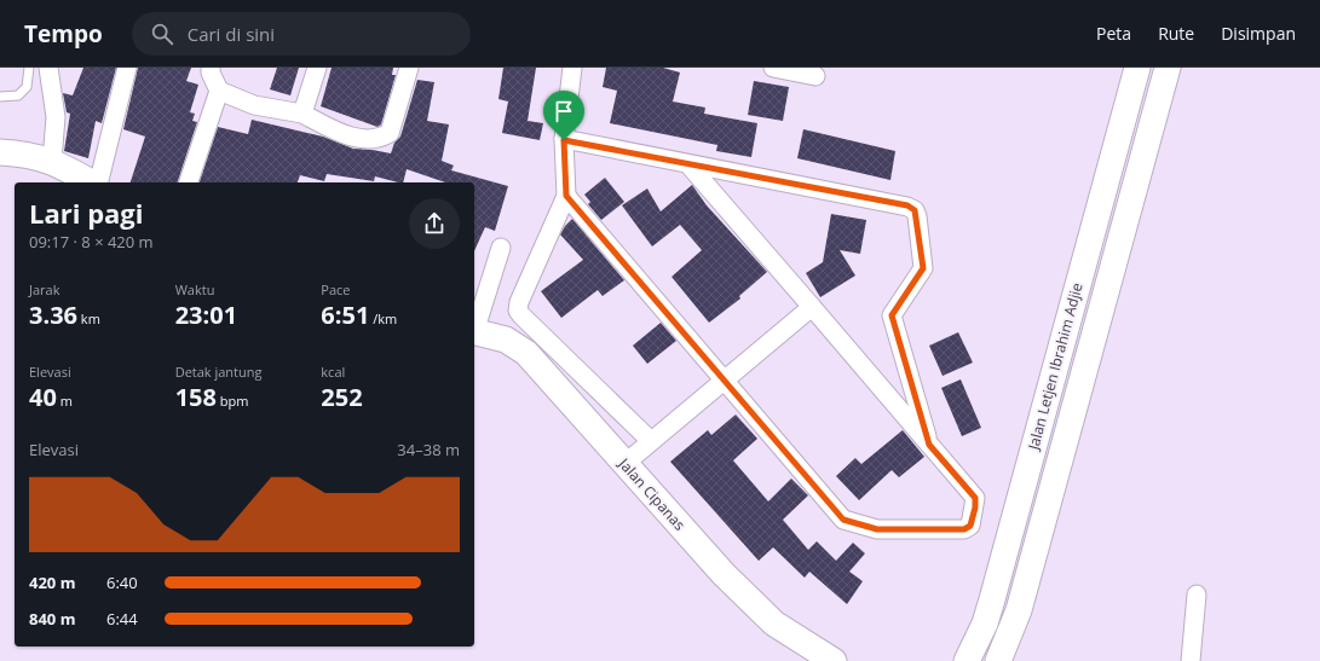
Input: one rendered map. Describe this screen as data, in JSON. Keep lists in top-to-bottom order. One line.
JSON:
{"streets":{"street":["Jalan Letjen Ibrahim Adjie","Jalan Cipanas"]},"page":{"header":"Tempo","search":"Cari di sini","nav":["Peta","Rute","Disimpan"],"heading":["Lari pagi","09:17 · 8 × 420 m"],"stats":[["Jarak","3.36 km"],["Waktu","23:01"],["Pace","6:51 /km"],["Elevasi","40 m"],["Detak jantung","158 bpm"],["kcal","252"]],"chart":["Elevasi","34–38 m"],"list":[{"name":"420 m","note":"6:40"},{"name":"840 m","note":"6:44"}]}}
